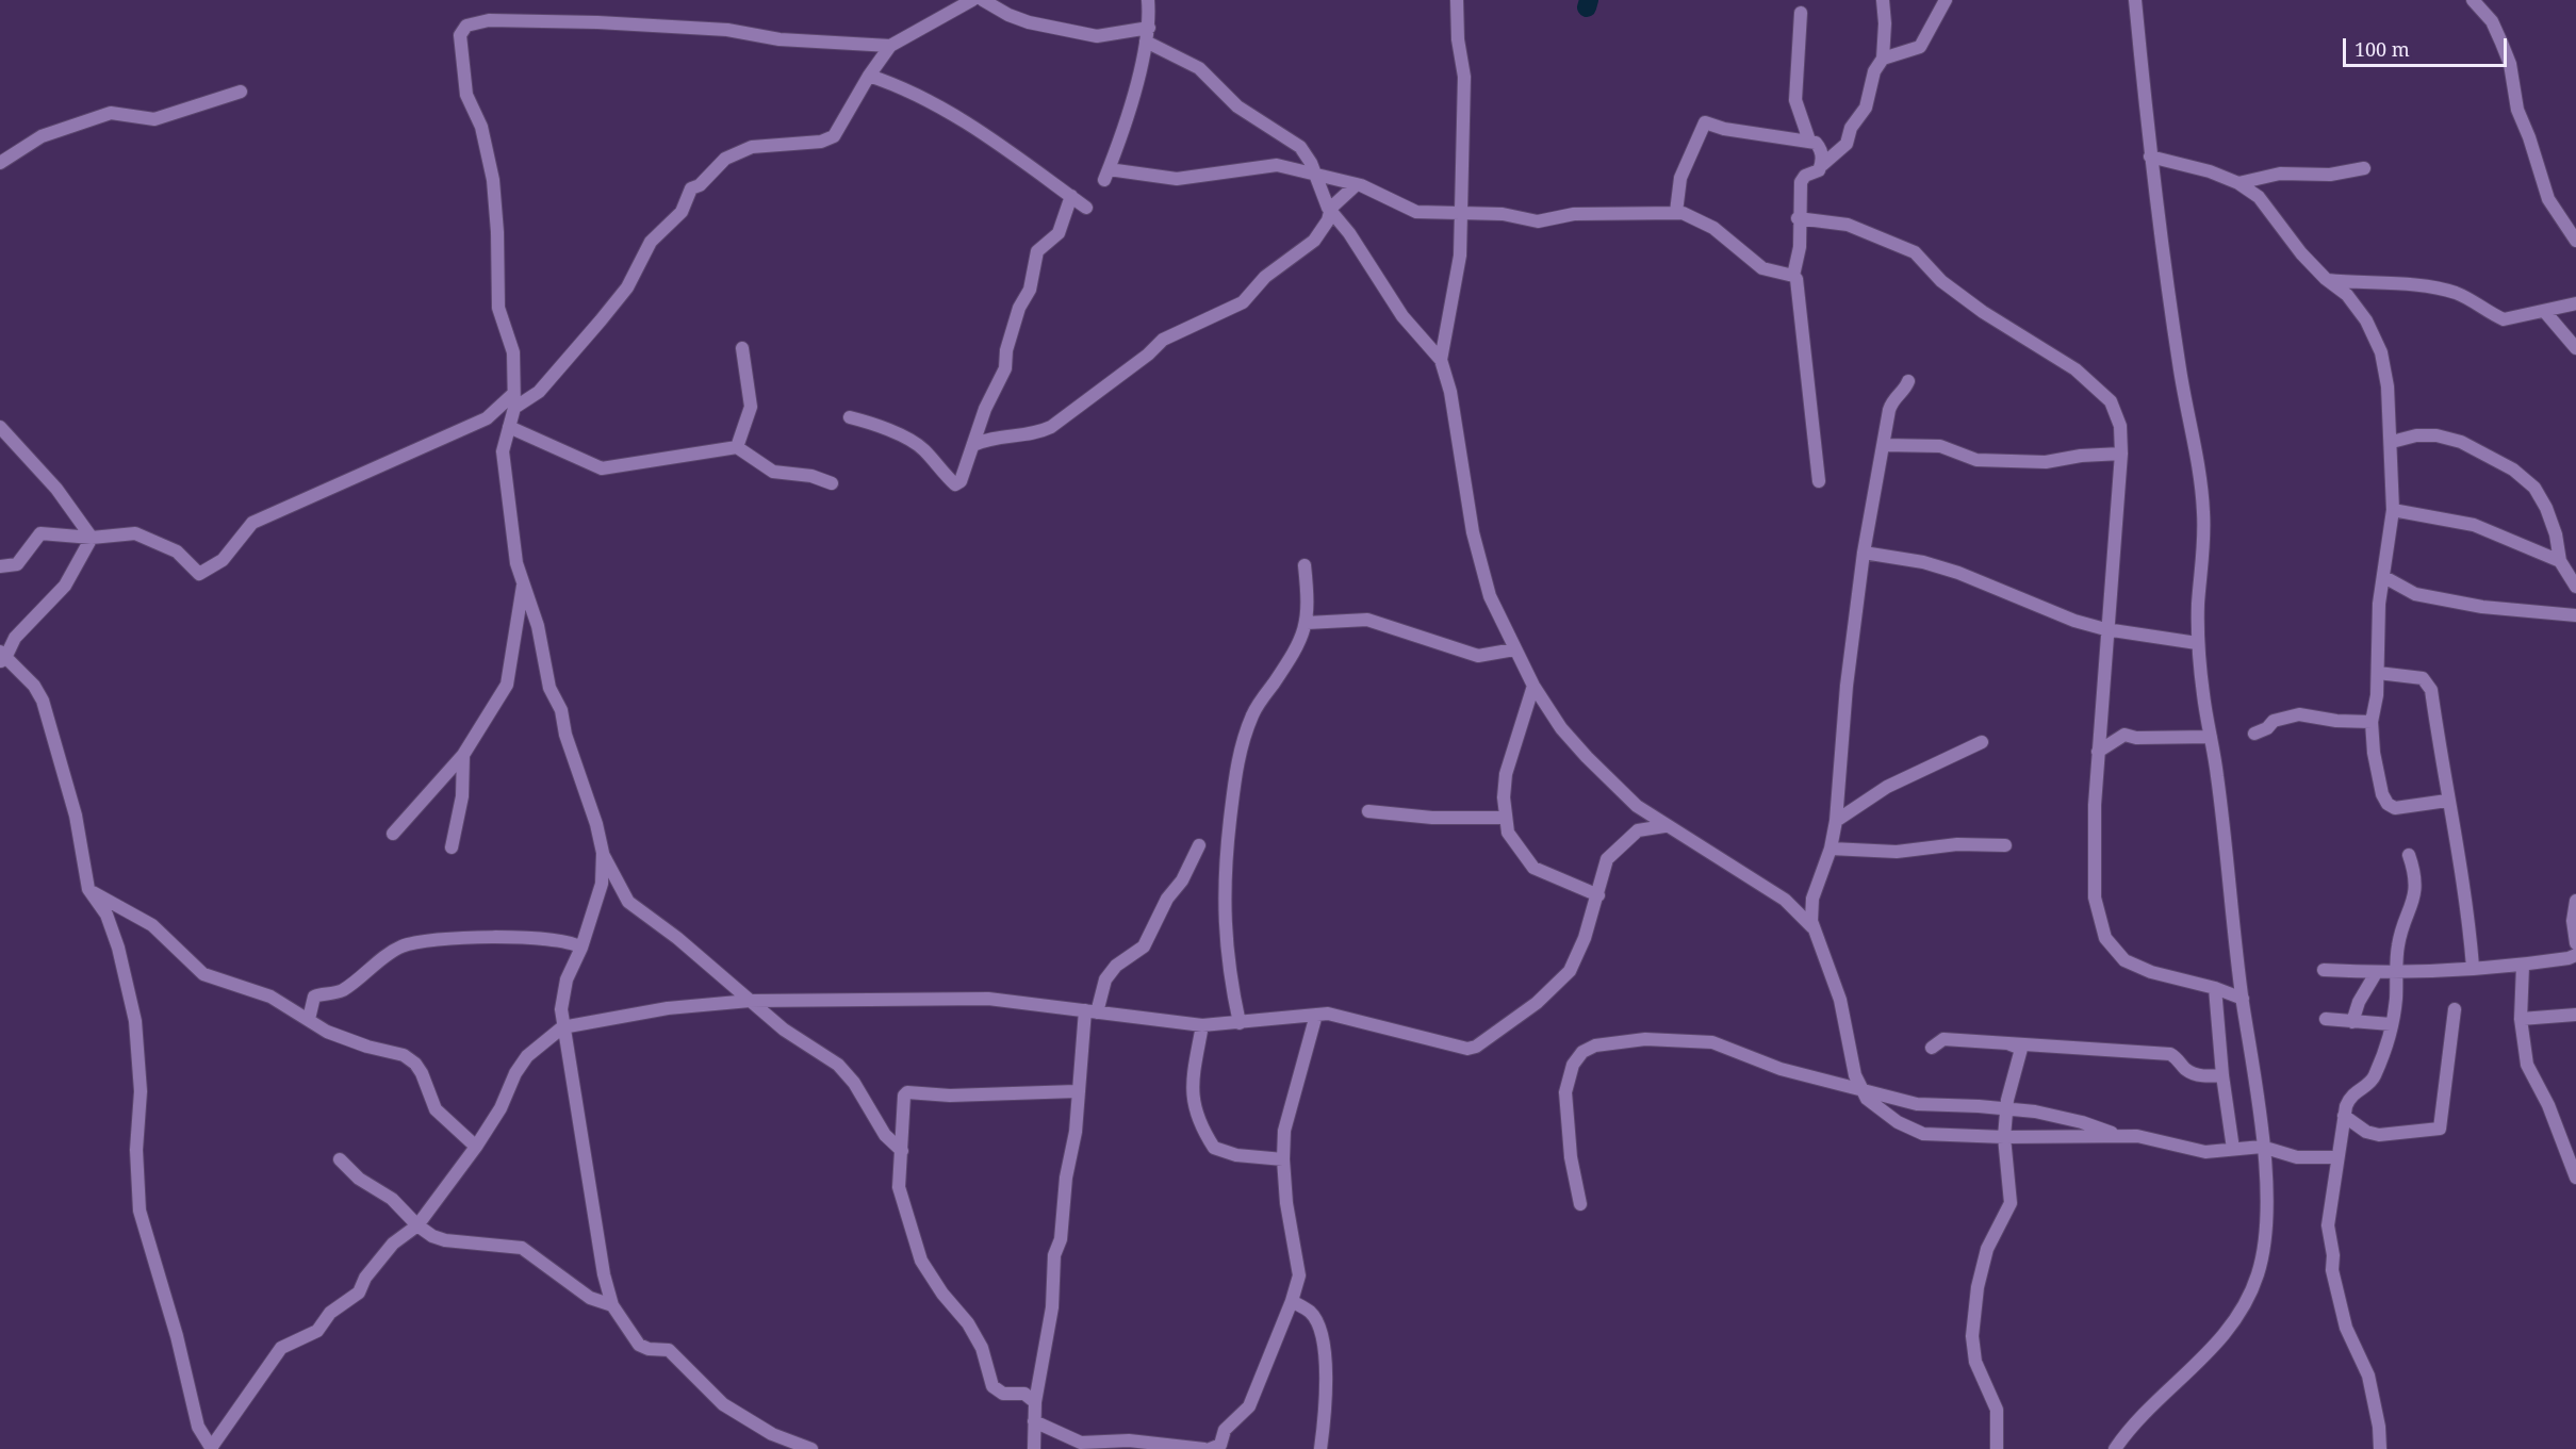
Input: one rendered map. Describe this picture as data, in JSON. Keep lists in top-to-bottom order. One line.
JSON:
{"scale_bar":"100 m"}
